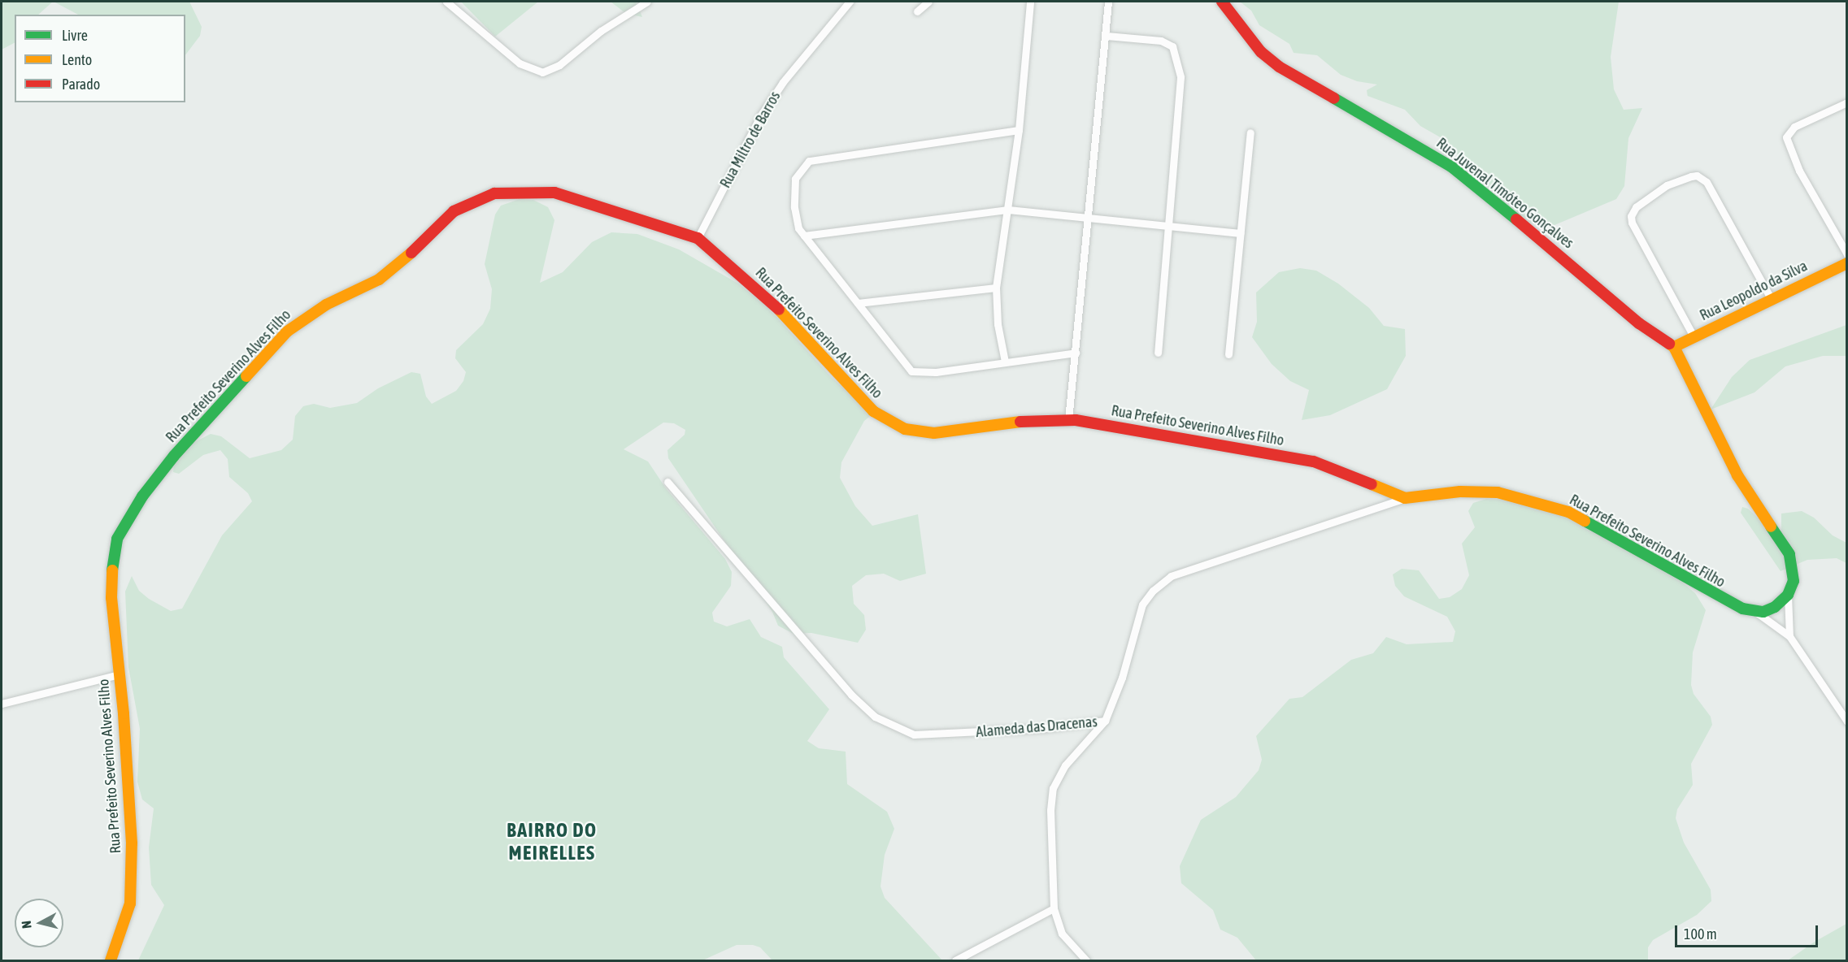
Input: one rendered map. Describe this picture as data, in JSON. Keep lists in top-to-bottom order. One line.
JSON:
{"streets":{"street":["Rua Miltro de Barros","Rua Juvenal Timóteo Gonçalves","Rua Leopoldo da Silva","Rua Prefeito Severino Alves Filho","Alameda das Dracenas"]},"crossings":[["Rua Miltro de Barros","Rua Prefeito Severino Alves Filho"],["Rua Juvenal Timóteo Gonçalves","Rua Leopoldo da Silva"],["Rua Prefeito Severino Alves Filho","Alameda das Dracenas"]],"districts":["BAIRRO DO MEIRELLES"],"legend":["Livre","Lento","Parado"],"scale_bar":"100 m","north":"left"}
